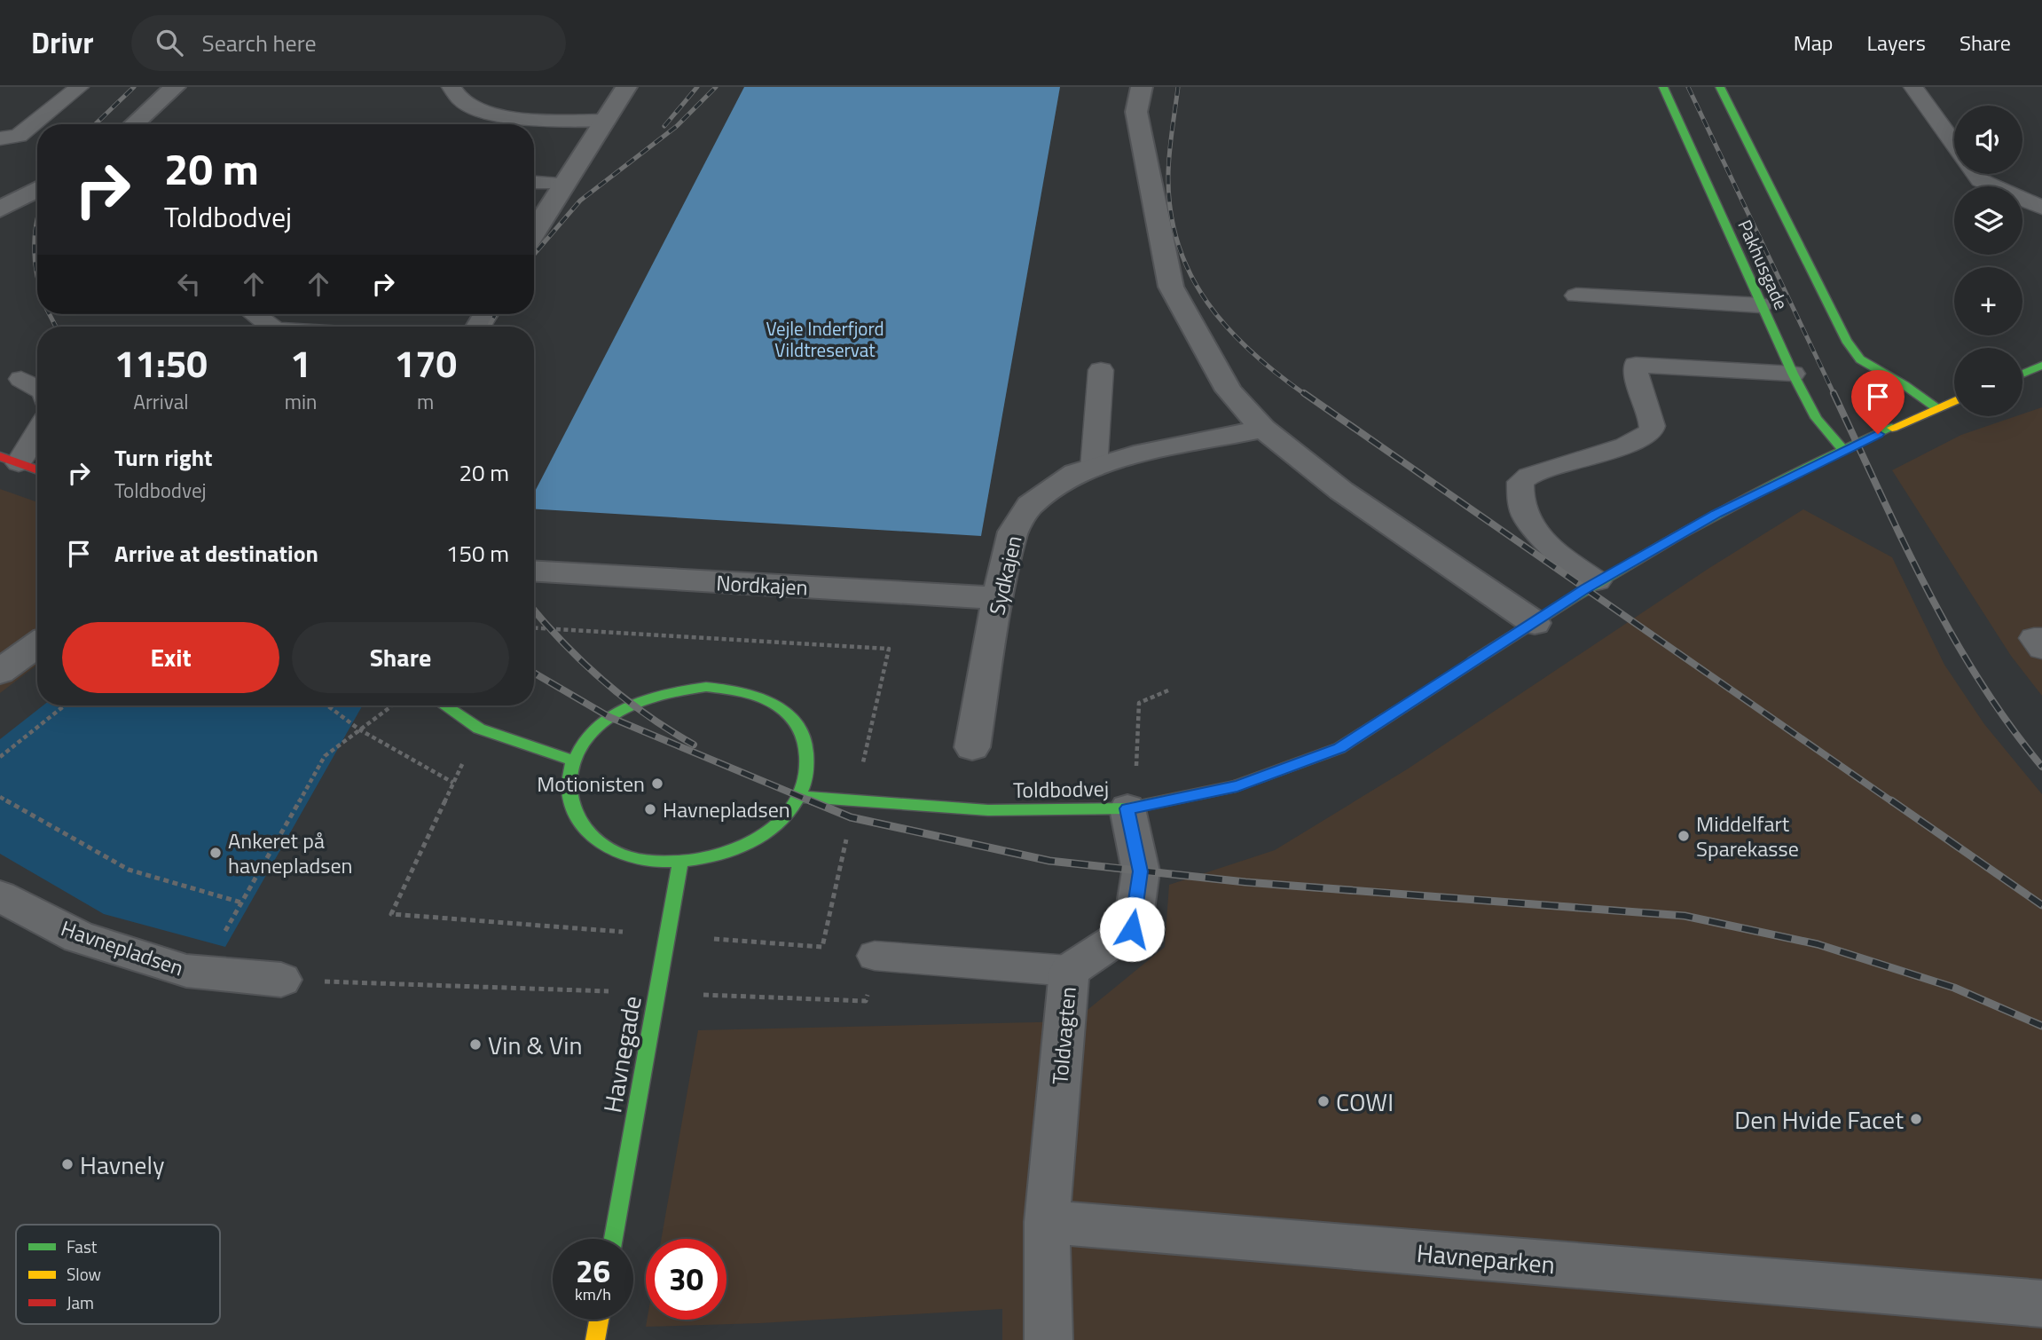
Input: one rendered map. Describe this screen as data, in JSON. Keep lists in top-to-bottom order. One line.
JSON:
{"streets":{"main road":["Pakhusgade","Toldbodvej","Havnegade"],"street":["Sydkajen","Nordkajen","Havnepladsen","Toldvagten","Havneparken"]},"crossings":[["Pakhusgade","Toldbodvej"],["Sydkajen","Nordkajen"],["Toldbodvej","Toldvagten"],["Toldbodvej","Havnegade"],["Toldvagten","Havneparken"]],"parks":["Vejle Inderfjord Vildtreservat"],"places":["Motionisten","Havnepladsen","Middelfart Sparekasse","Ankeret på havnepladsen","Vin & Vin","COWI","Den Hvide Facet","Havnely"],"legend":["Fast","Slow","Jam"],"page":{"header":"Drivr","search":"Search here","nav":["Map","Layers","Share"],"map_buttons":["+","−"],"turn":["20 m","Toldbodvej"],"eta":["11:50","Arrival","1","min","170","m"],"list":[{"name":"Turn right","note":"Toldbodvej","value":"20 m"},{"name":"Arrive at destination","value":"150 m"}],"buttons":["Exit","Share"],"speed":"26 km/h","limit":"30"}}
